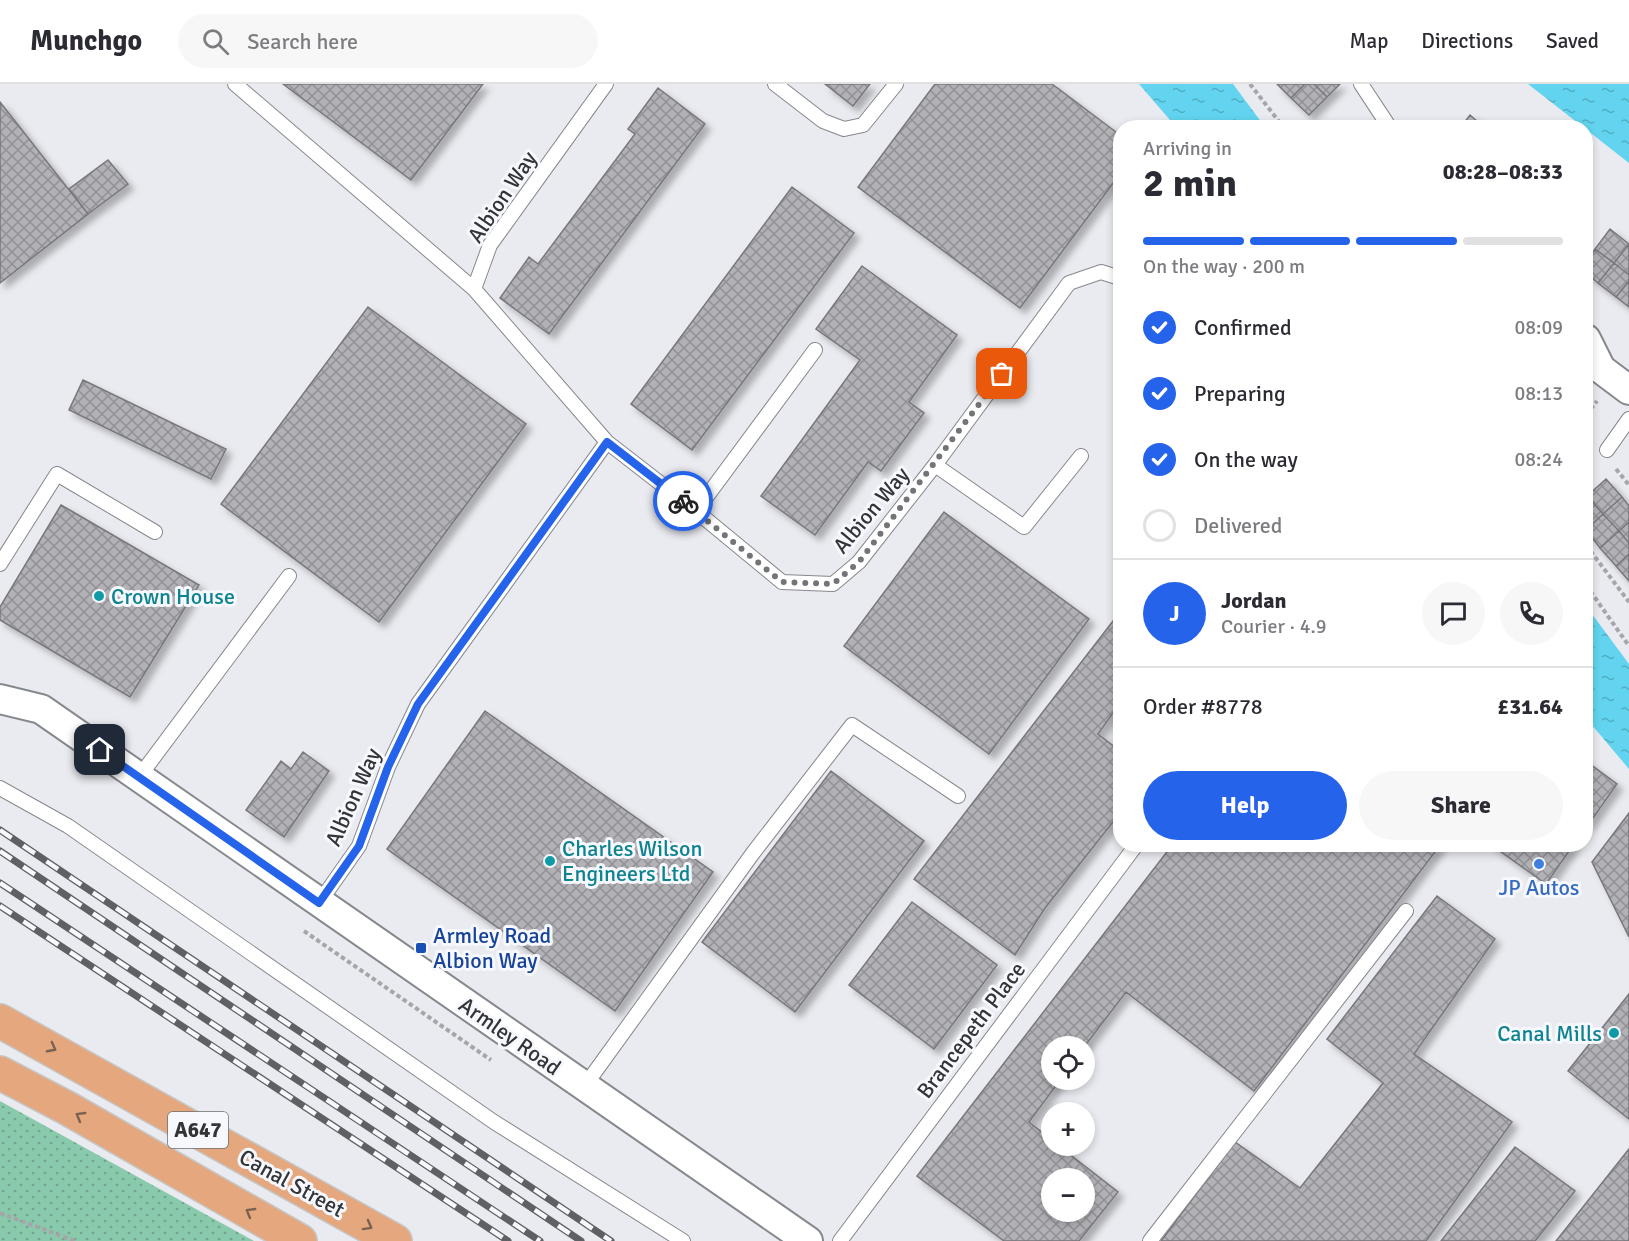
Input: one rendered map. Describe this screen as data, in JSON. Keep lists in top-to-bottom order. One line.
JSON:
{"streets":{"main road":["A647","Canal Street"],"street":["Armley Road"],"lane":["Albion Way","Brancepeth Place"]},"crossings":[["Albion Way","Armley Road"]],"places":{"other":["Crown House","Charles Wilson Engineers Ltd","JP Autos","Canal Mills"],"transit":["Armley Road Albion Way"]},"page":{"header":"Munchgo","search":"Search here","nav":["Map","Directions","Saved"],"heading":["2 min","Arriving in","08:28–08:33"],"panel":["Jordan","Courier · 4.9","Order #8778","£31.64"],"bar":"On the way · 200 m","list":[["Confirmed","08:09"],["Preparing","08:13"],["On the way","08:24"],"Delivered"],"round":"J","buttons":["Help","Share"],"map_buttons":["+","−"]}}
